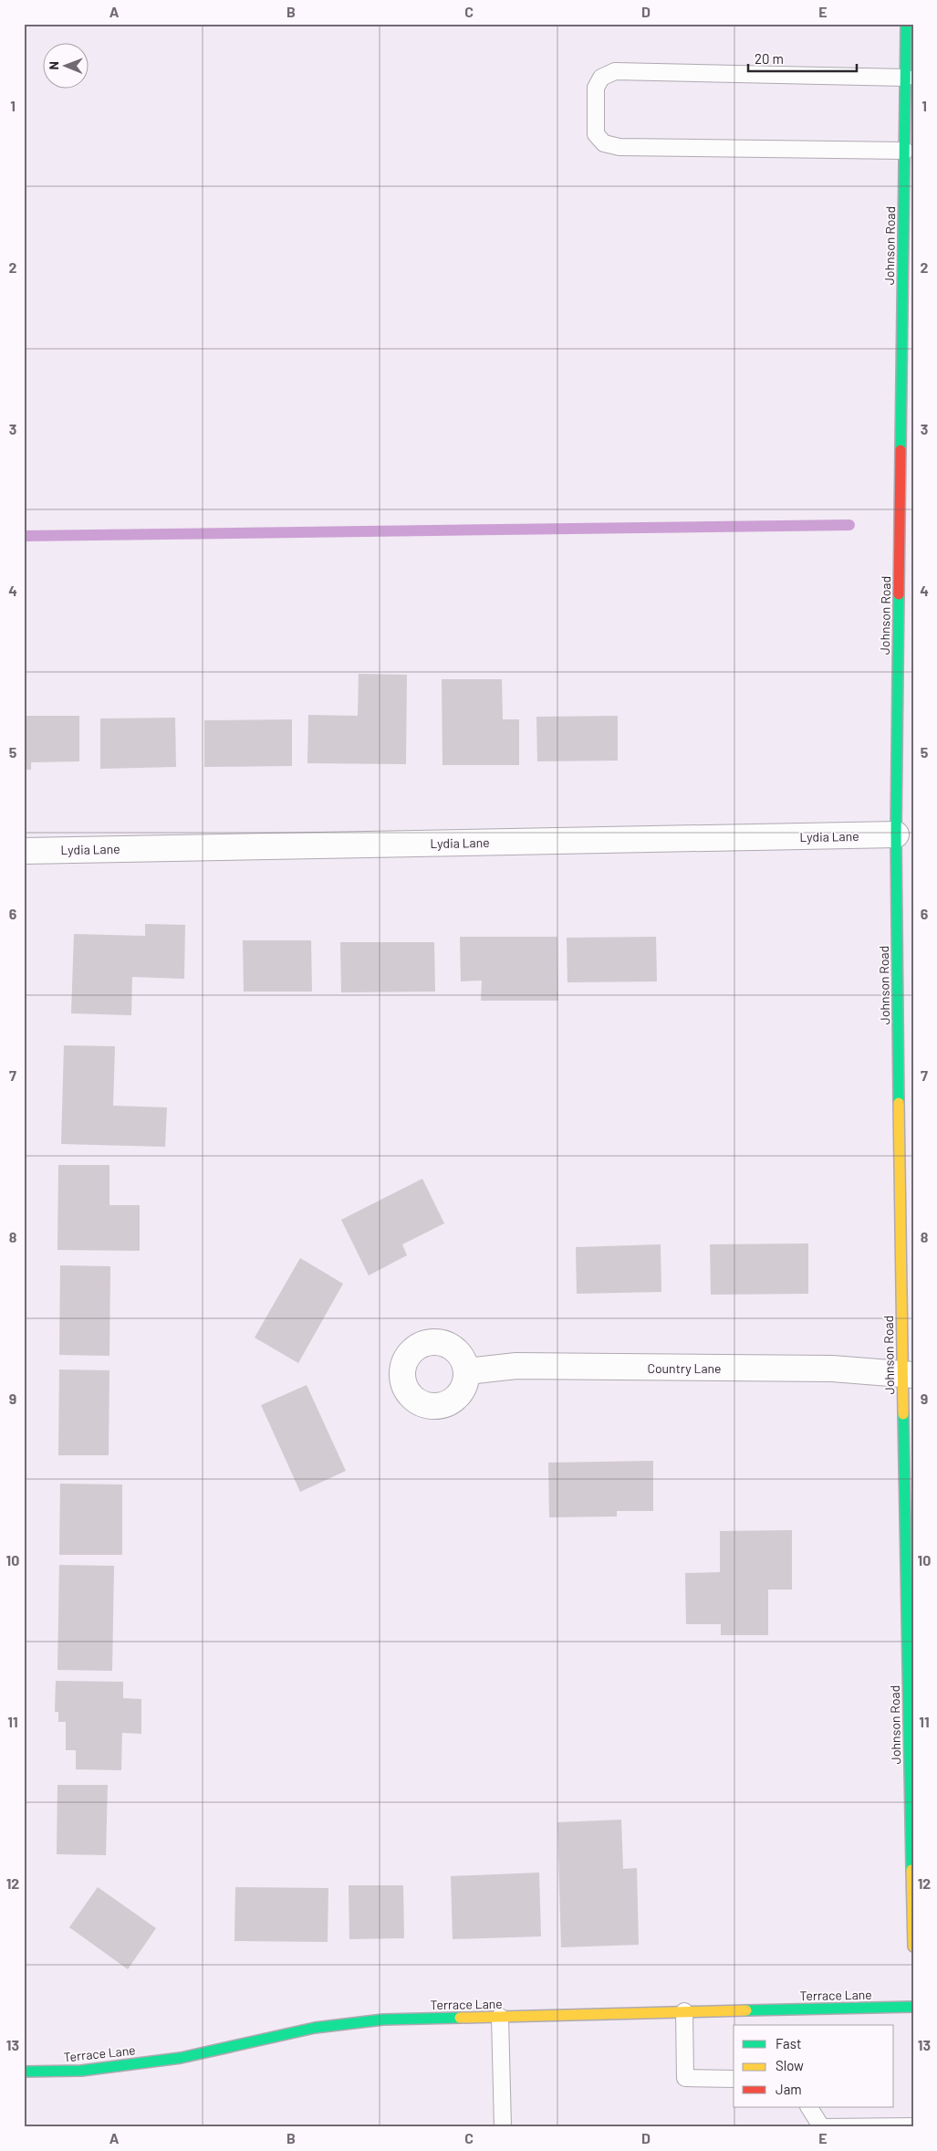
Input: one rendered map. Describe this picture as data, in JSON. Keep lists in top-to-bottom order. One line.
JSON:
{"streets":{"street":["Johnson Road","Lydia Lane","Country Lane","Terrace Lane"]},"crossings":[["Johnson Road","Lydia Lane"],["Johnson Road","Country Lane"]],"legend":["Fast","Slow","Jam"],"scale_bar":"20 m","north":"left","grid":{"columns":["A","B","C","D","E"],"rows":["1","2","3","4","5","6","7","8","9","10","11","12","13"]}}
